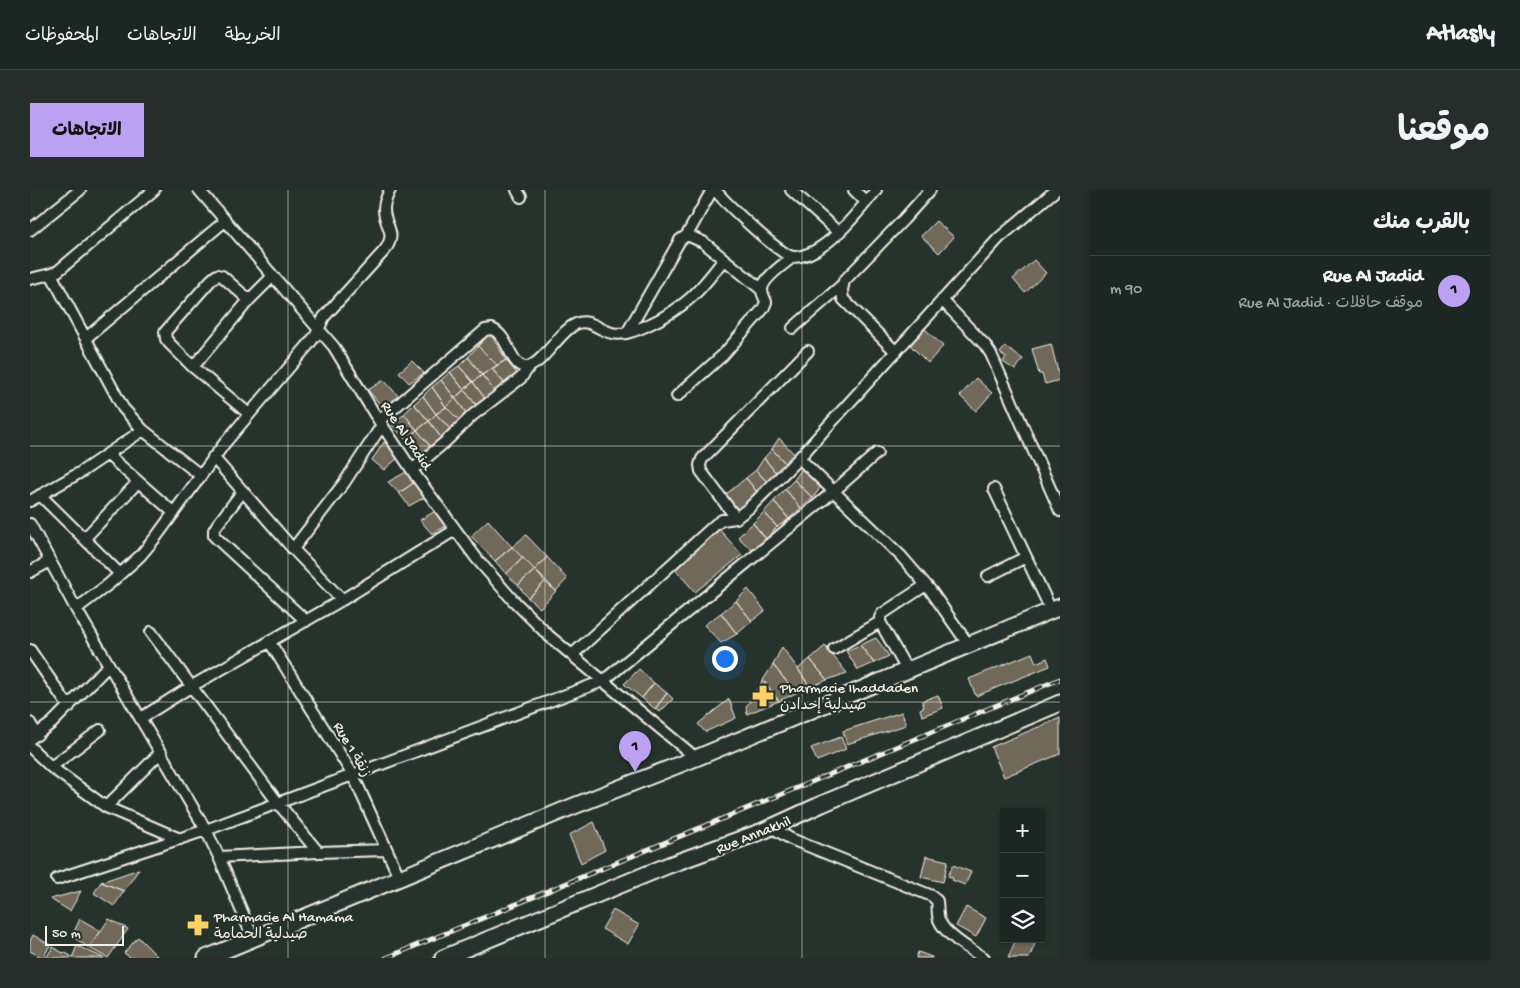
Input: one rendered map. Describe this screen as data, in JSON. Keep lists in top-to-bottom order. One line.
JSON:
{"streets":{"main road":["Rue Annakhil"],"street":["Rue Al Jadid","Rue 1 زنقة"]},"places":{"pharmacy":["Pharmacie Ihaddaden صيدلية إحدادن","Pharmacie Al Hamama صيدلية الحمامة"]},"scale_bar":"50 m","page":{"header":"Atlasly","nav":["الخريطة","الاتجاهات","المحفوظات"],"title":"موقعنا","buttons":"الاتجاهات","heading":"بالقرب منك","list":[{"mark":"1","name":"Rue Al Jadid","note":"موقف حافلات · Rue Al Jadid","value":"90 m"}],"pins":"1","map_buttons":["+","−"],"scale":"50 m"}}
